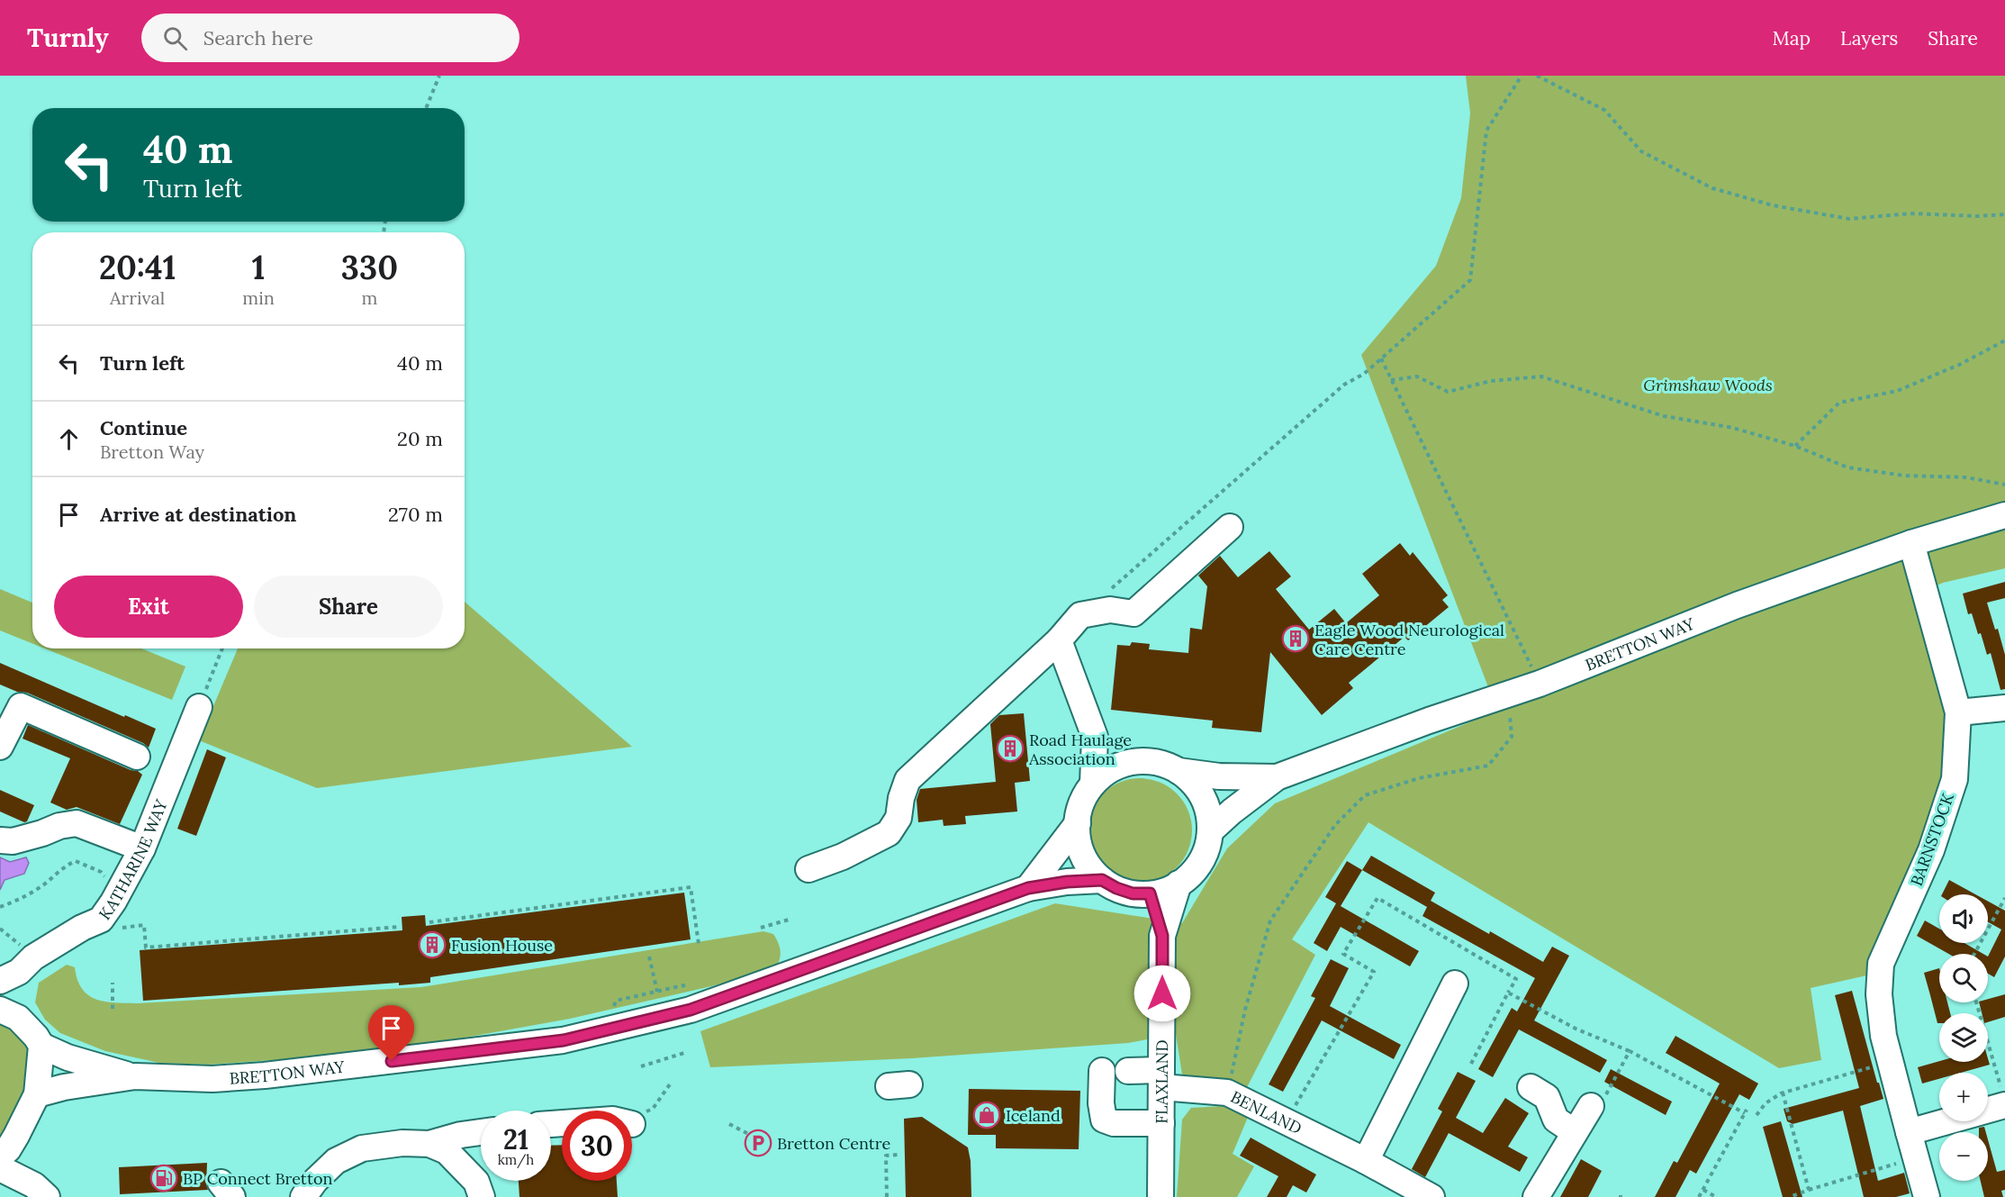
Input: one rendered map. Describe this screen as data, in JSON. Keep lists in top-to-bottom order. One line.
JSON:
{"streets":{"street":["BRETTON WAY","BARNSTOCK","KATHARINE WAY","FLAXLAND","BENLAND"]},"crossings":[["BRETTON WAY","BARNSTOCK"],["BRETTON WAY","FLAXLAND"],["FLAXLAND","BENLAND"]],"parks":["Grimshaw Woods"],"places":{"building":["Eagle Wood Neurological Care Centre","Road Haulage Association","Fusion House"],"shop":["Iceland"],"parking":["Bretton Centre"],"fuel station":["BP Connect Bretton"]},"page":{"header":"Turnly","search":"Search here","nav":["Map","Layers","Share"],"turn":["40 m","Turn left"],"eta":["20:41","Arrival","1","min","330","m"],"list":[{"name":"Turn left","value":"40 m"},{"name":"Continue","note":"Bretton Way","value":"20 m"},{"name":"Arrive at destination","value":"270 m"}],"buttons":["Exit","Share"],"map_buttons":["+","−"],"speed":"21 km/h","limit":"30"}}
